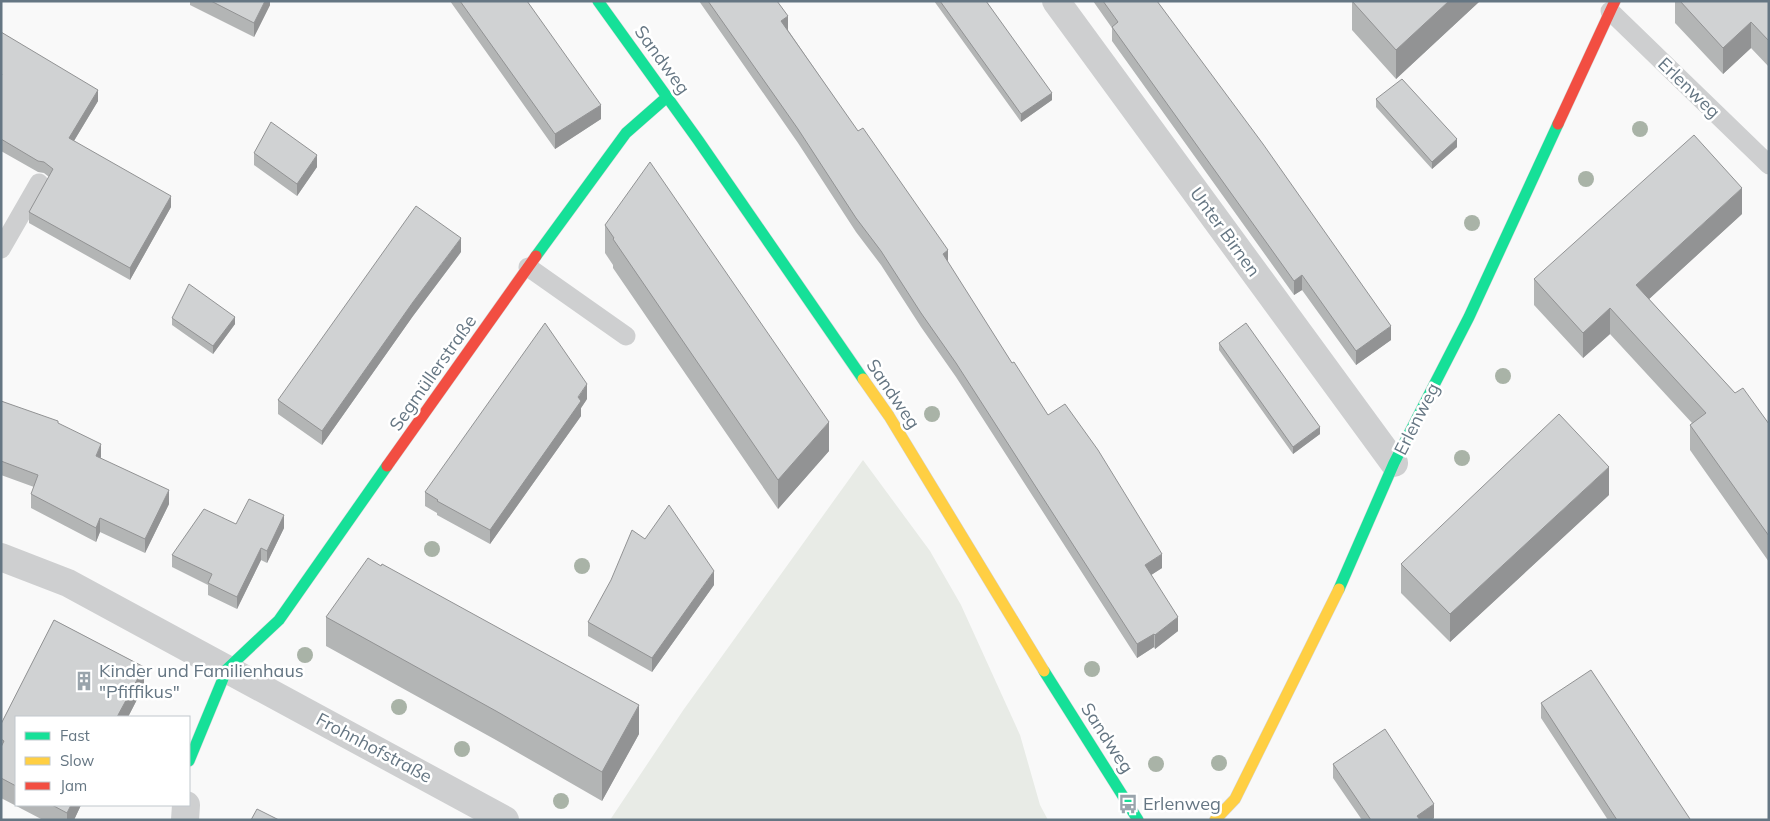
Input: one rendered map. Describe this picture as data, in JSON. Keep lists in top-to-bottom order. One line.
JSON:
{"streets":{"street":["Sandweg","Erlenweg","Unter Birnen","Segmüllerstraße","Frohnhofstraße"]},"crossings":[["Sandweg","Segmüllerstraße"],["Erlenweg","Unter Birnen"],["Segmüllerstraße","Frohnhofstraße"]],"places":{"building":["Kinder und Familienhaus \"Pfiffikus\""],"bus stop":["Erlenweg"]},"legend":["Fast","Slow","Jam"]}
